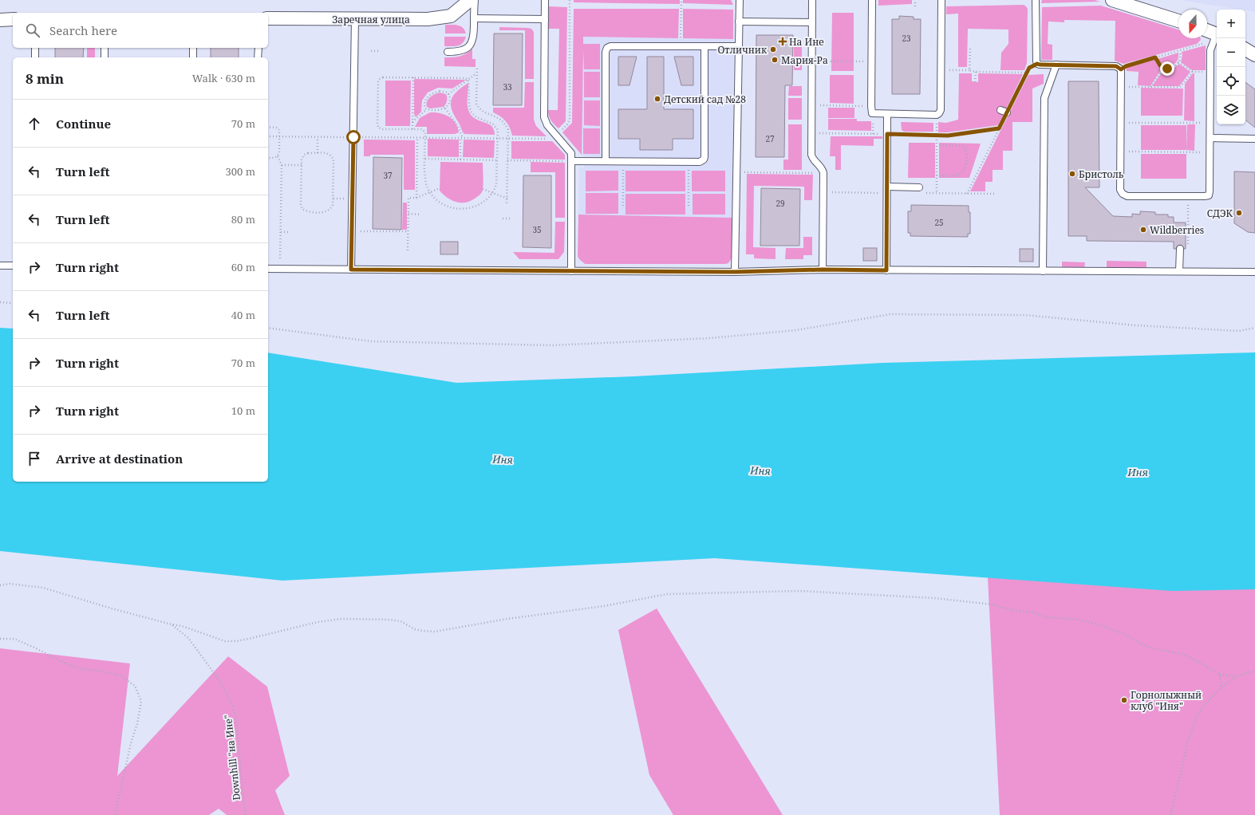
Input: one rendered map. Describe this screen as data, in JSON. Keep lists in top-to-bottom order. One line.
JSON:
{"streets":{"street":["Заречная улица"],"path":["Downhill \"на Ине\""]},"water":["Иня"],"places":{"health":["На Ине"],"other":["Отличник","Мария-Ра","Детский сад №28","Бристоль","СДЭК","Wildberries","Горнолыжный клуб \"Иня\""]},"house_numbers":["23","33","27","37","29","25","35"],"north":"bottom","page":{"map_buttons":["+","−"],"search":"Search here","heading":["8 min","Walk · 630 m"],"list":[["Continue","70 m"],["Turn left","300 m"],["Turn left","80 m"],["Turn right","60 m"],["Turn left","40 m"],["Turn right","70 m"],["Turn right","10 m"],"Arrive at destination"]}}
